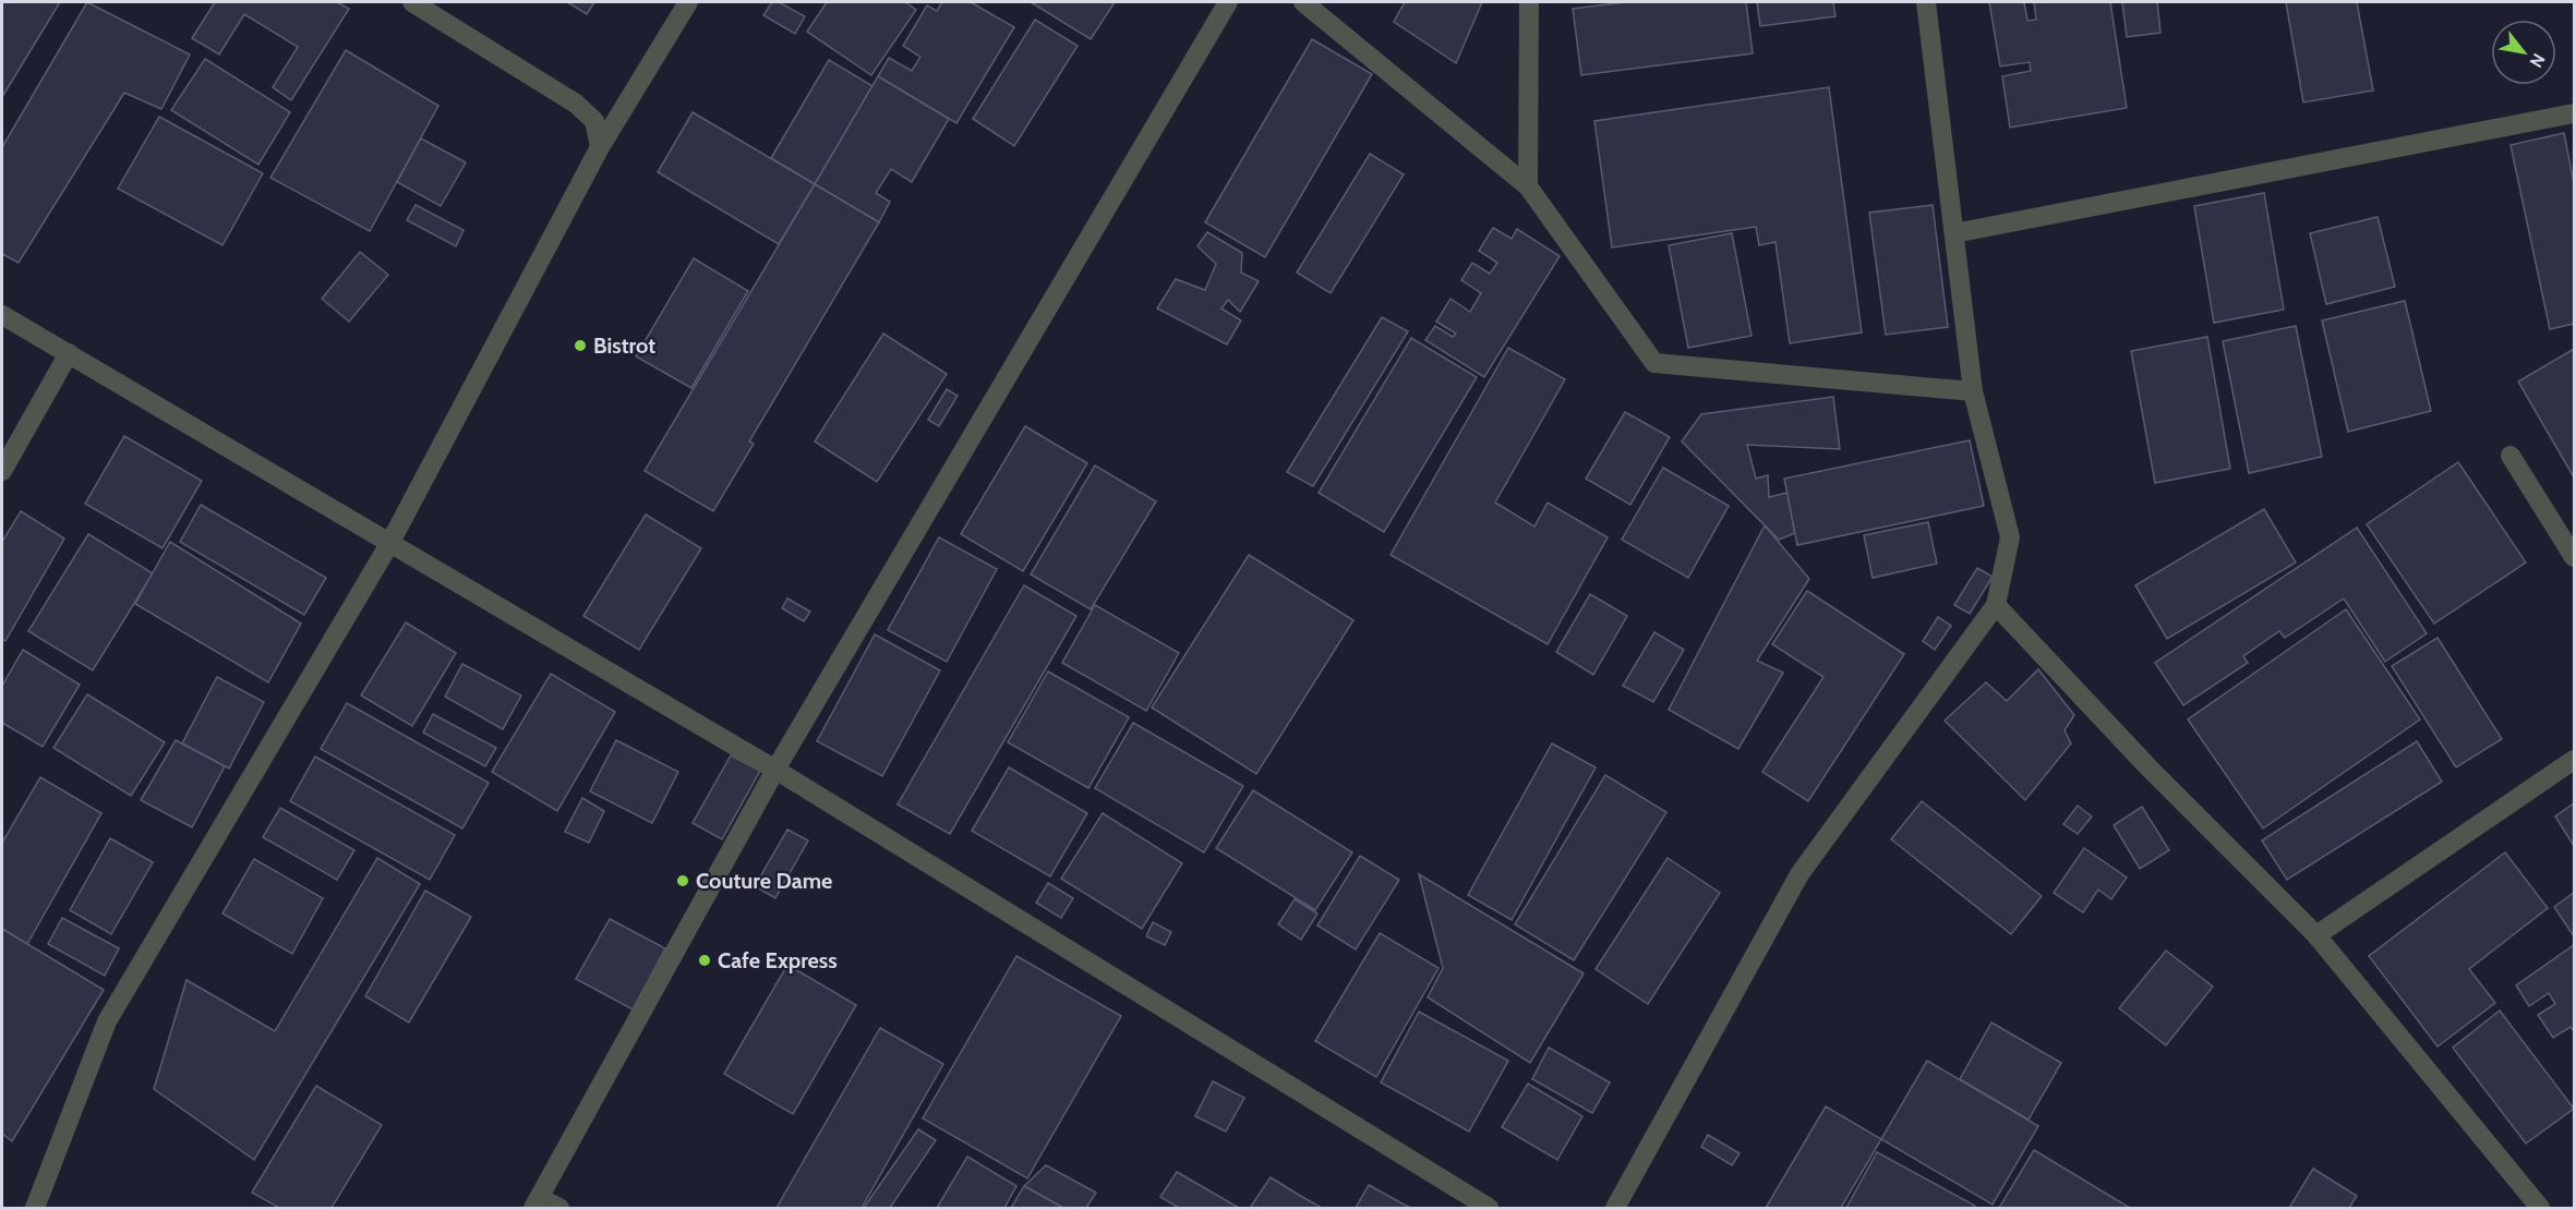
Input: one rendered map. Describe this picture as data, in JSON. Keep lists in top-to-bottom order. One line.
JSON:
{"places":["Bistrot","Couture Dame","Cafe Express"],"north":"bottom right"}
